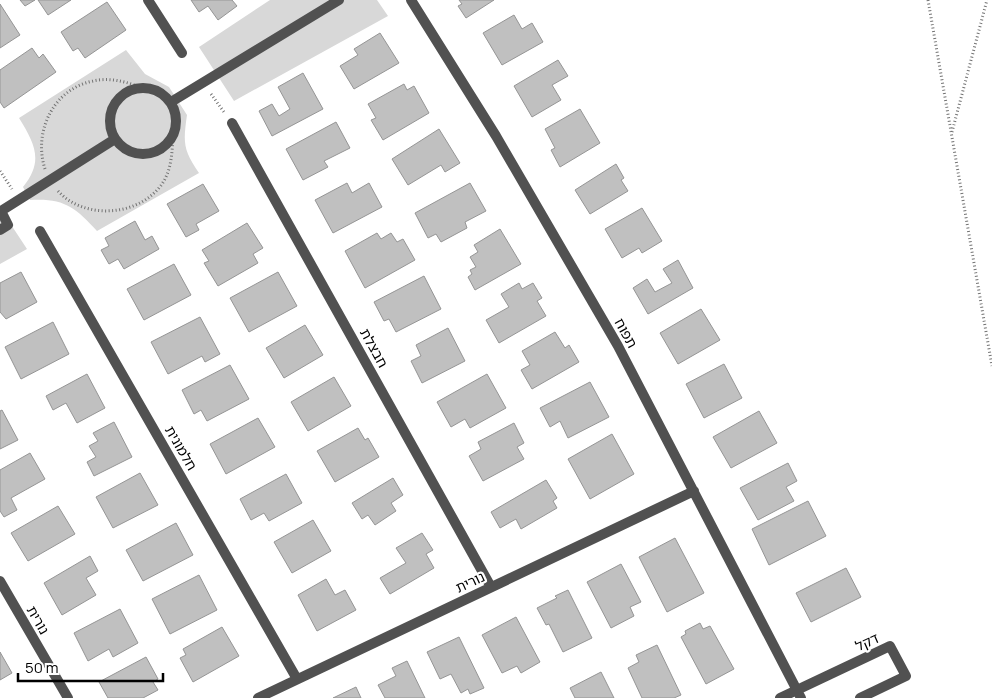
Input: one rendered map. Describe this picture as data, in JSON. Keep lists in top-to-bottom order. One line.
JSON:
{"streets":{"street":["תפוח","חבצלת","חלמונית","נורית","דקל"]},"crossings":[["תפוח","נורית"],["תפוח","דקל"],["חבצלת","נורית"],["חלמונית","נורית"]],"scale_bar":"50 m"}
